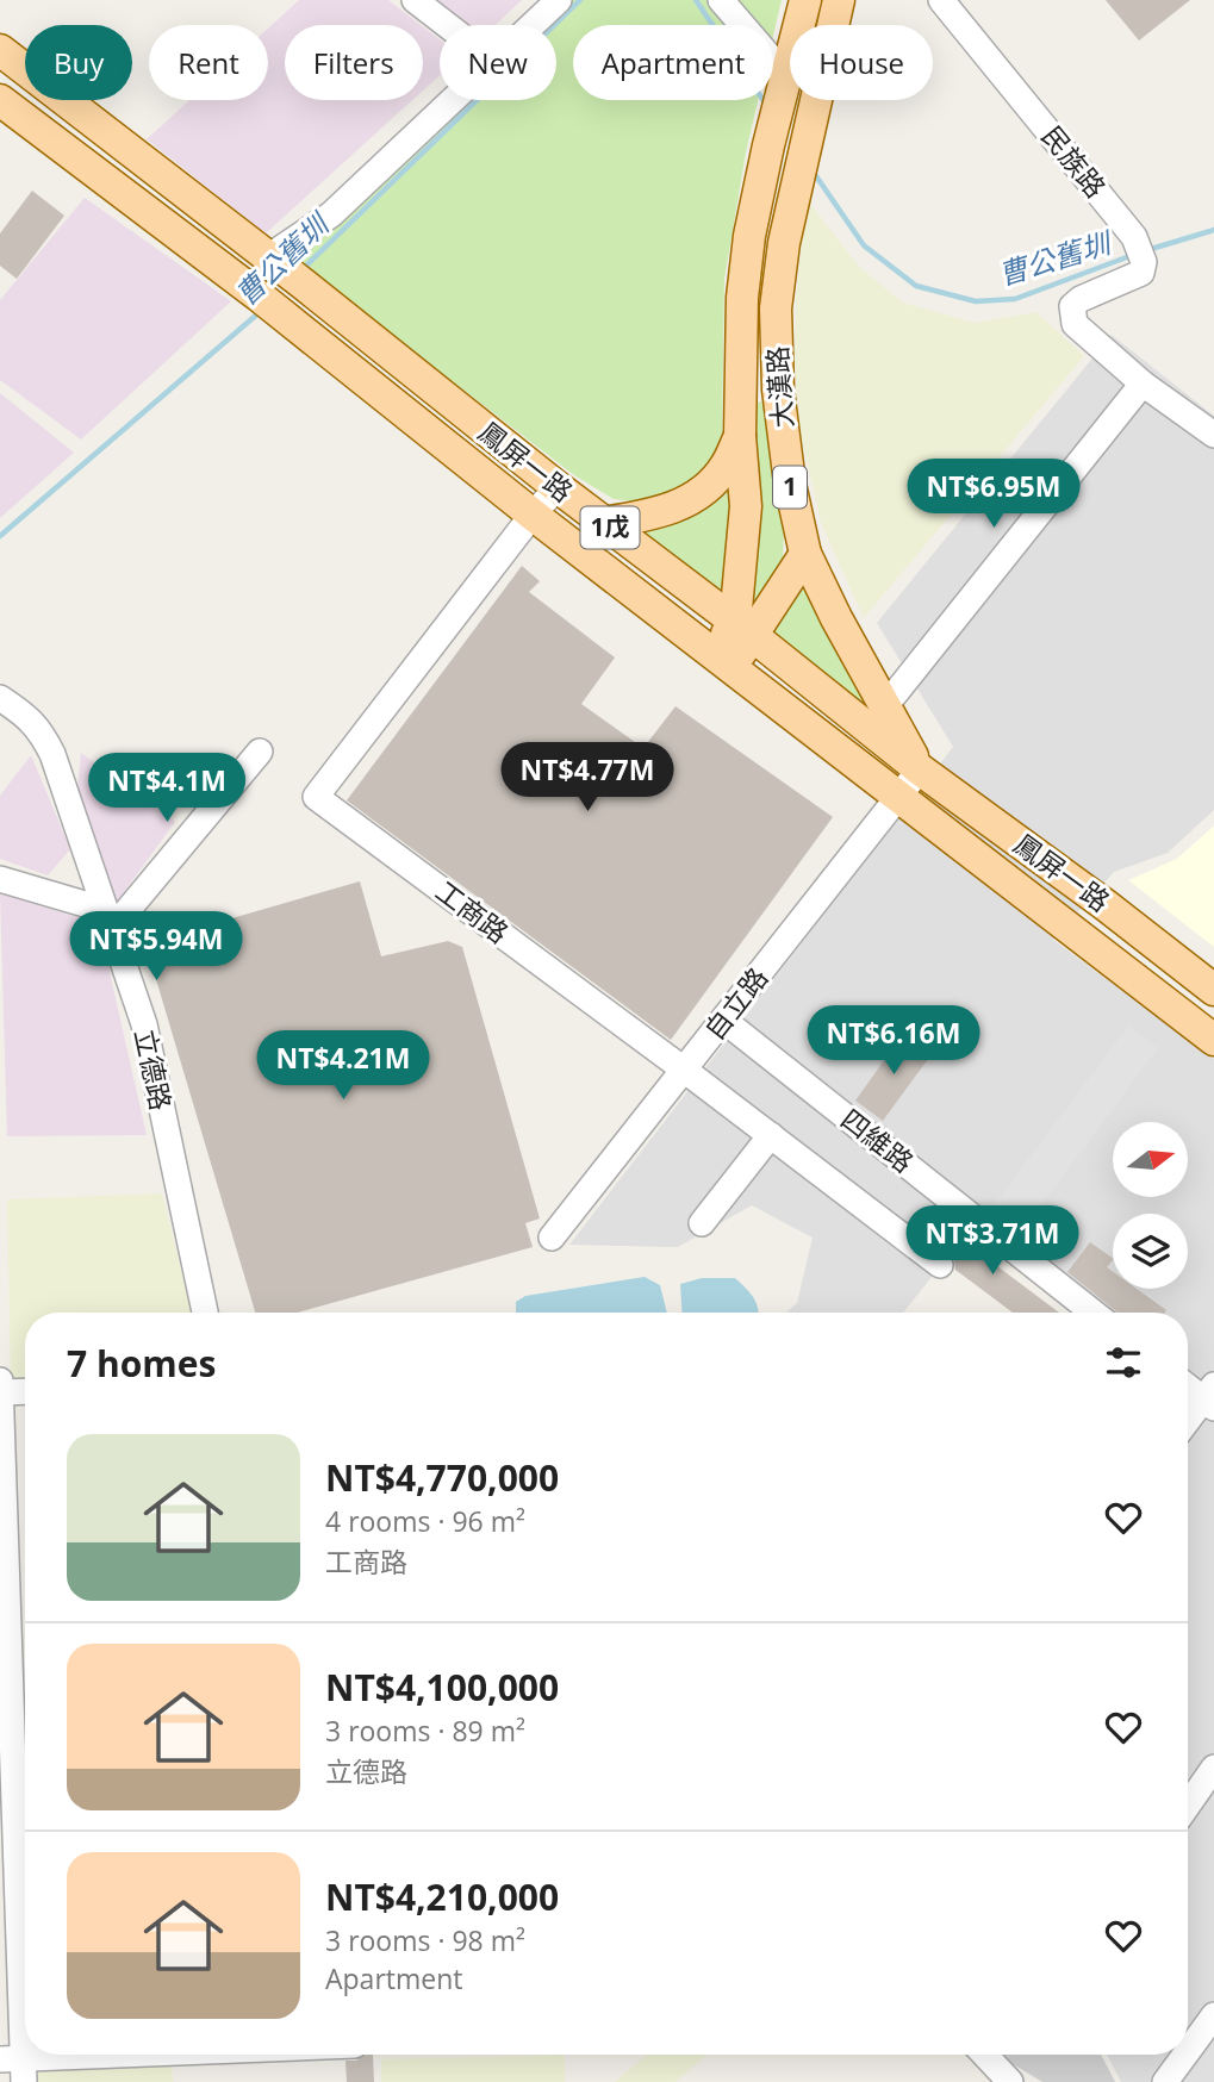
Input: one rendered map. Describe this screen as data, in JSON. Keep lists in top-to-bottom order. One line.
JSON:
{"streets":{"main road":["大漢路","鳳屏一路","1","1戊"],"street":["民族路","工商路","自立路","立德路","四維路"]},"crossings":[["大漢路","鳳屏一路"],["大漢路","1"],["大漢路","自立路"],["鳳屏一路","工商路"],["鳳屏一路","自立路"],["工商路","自立路"],["自立路","四維路"]],"water":["曹公舊圳"],"north":"right","page":{"chip":["Buy","Rent","Filters","New","Apartment","House"],"price":["NT$6.95M","NT$4.77M","NT$4.1M","NT$5.94M","NT$6.16M","NT$4.21M","NT$3.71M"],"heading":"7 homes","list":[{"name":"NT$4,770,000","note":"4 rooms · 96 m² · 工商路"},{"name":"NT$4,100,000","note":"3 rooms · 89 m² · 立德路"},{"name":"NT$4,210,000","note":"3 rooms · 98 m² · Apartment"}]}}
